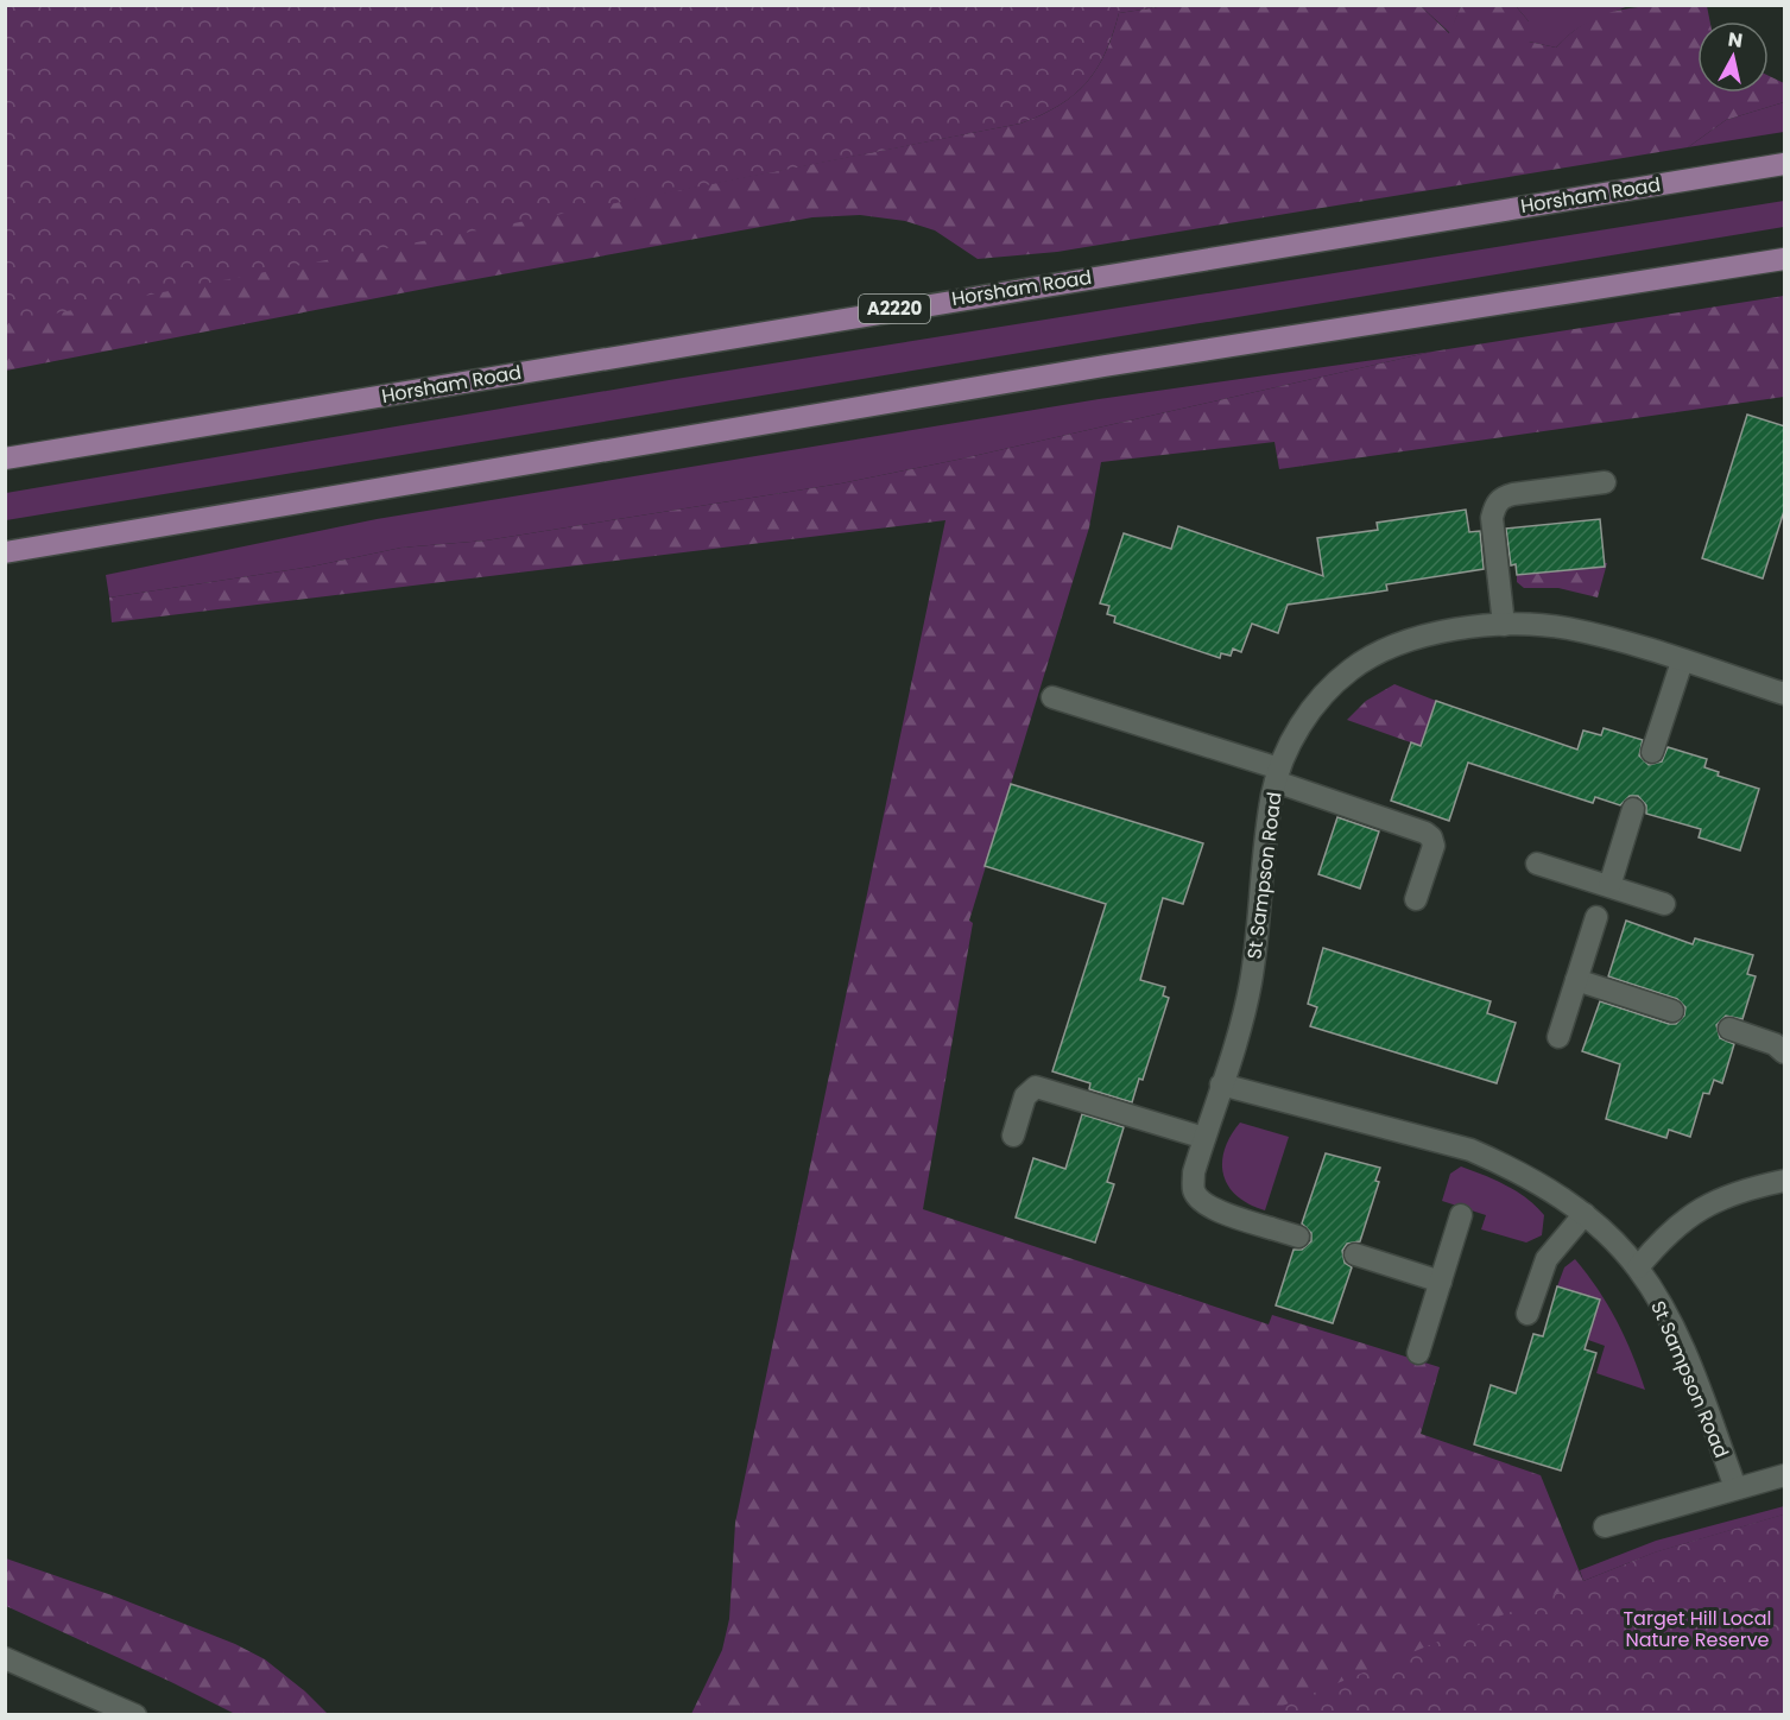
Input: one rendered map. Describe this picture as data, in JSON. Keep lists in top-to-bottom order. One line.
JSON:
{"streets":{"main road":["Horsham Road","A2220"],"street":["St Sampson Road"]},"parks":["Target Hill Local Nature Reserve"],"north":"top"}
